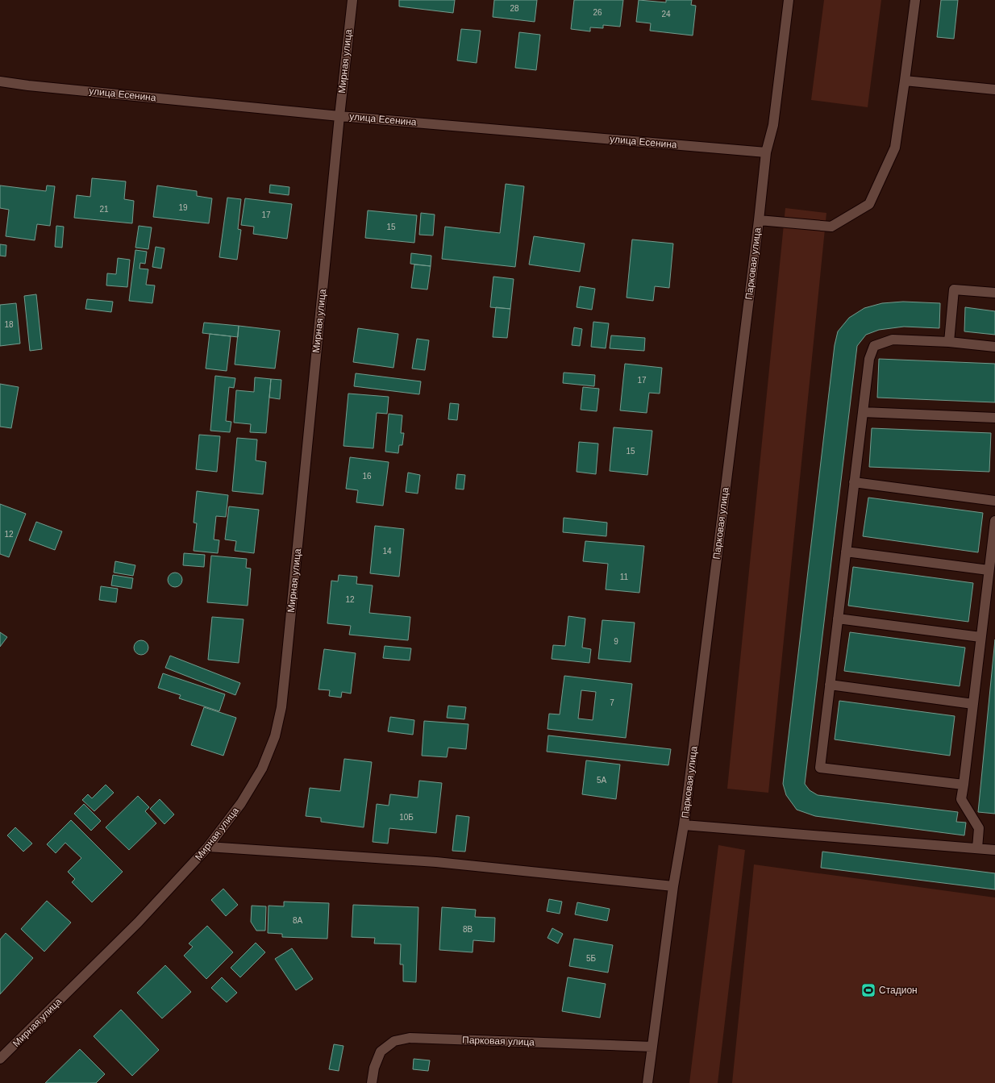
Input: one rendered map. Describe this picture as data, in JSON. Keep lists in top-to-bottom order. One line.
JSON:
{"streets":{"street":["Мирная улица","улица Есенина","Парковая улица"]},"crossings":[["Мирная улица","улица Есенина"],["улица Есенина","Парковая улица"]],"places":{"sports":["Стадион"]},"house_numbers":["28","26","24","19","21","17","15","18","17","15","16","12","14","11","12","9","7","5А","10Б","8А","8В","5Б"]}
